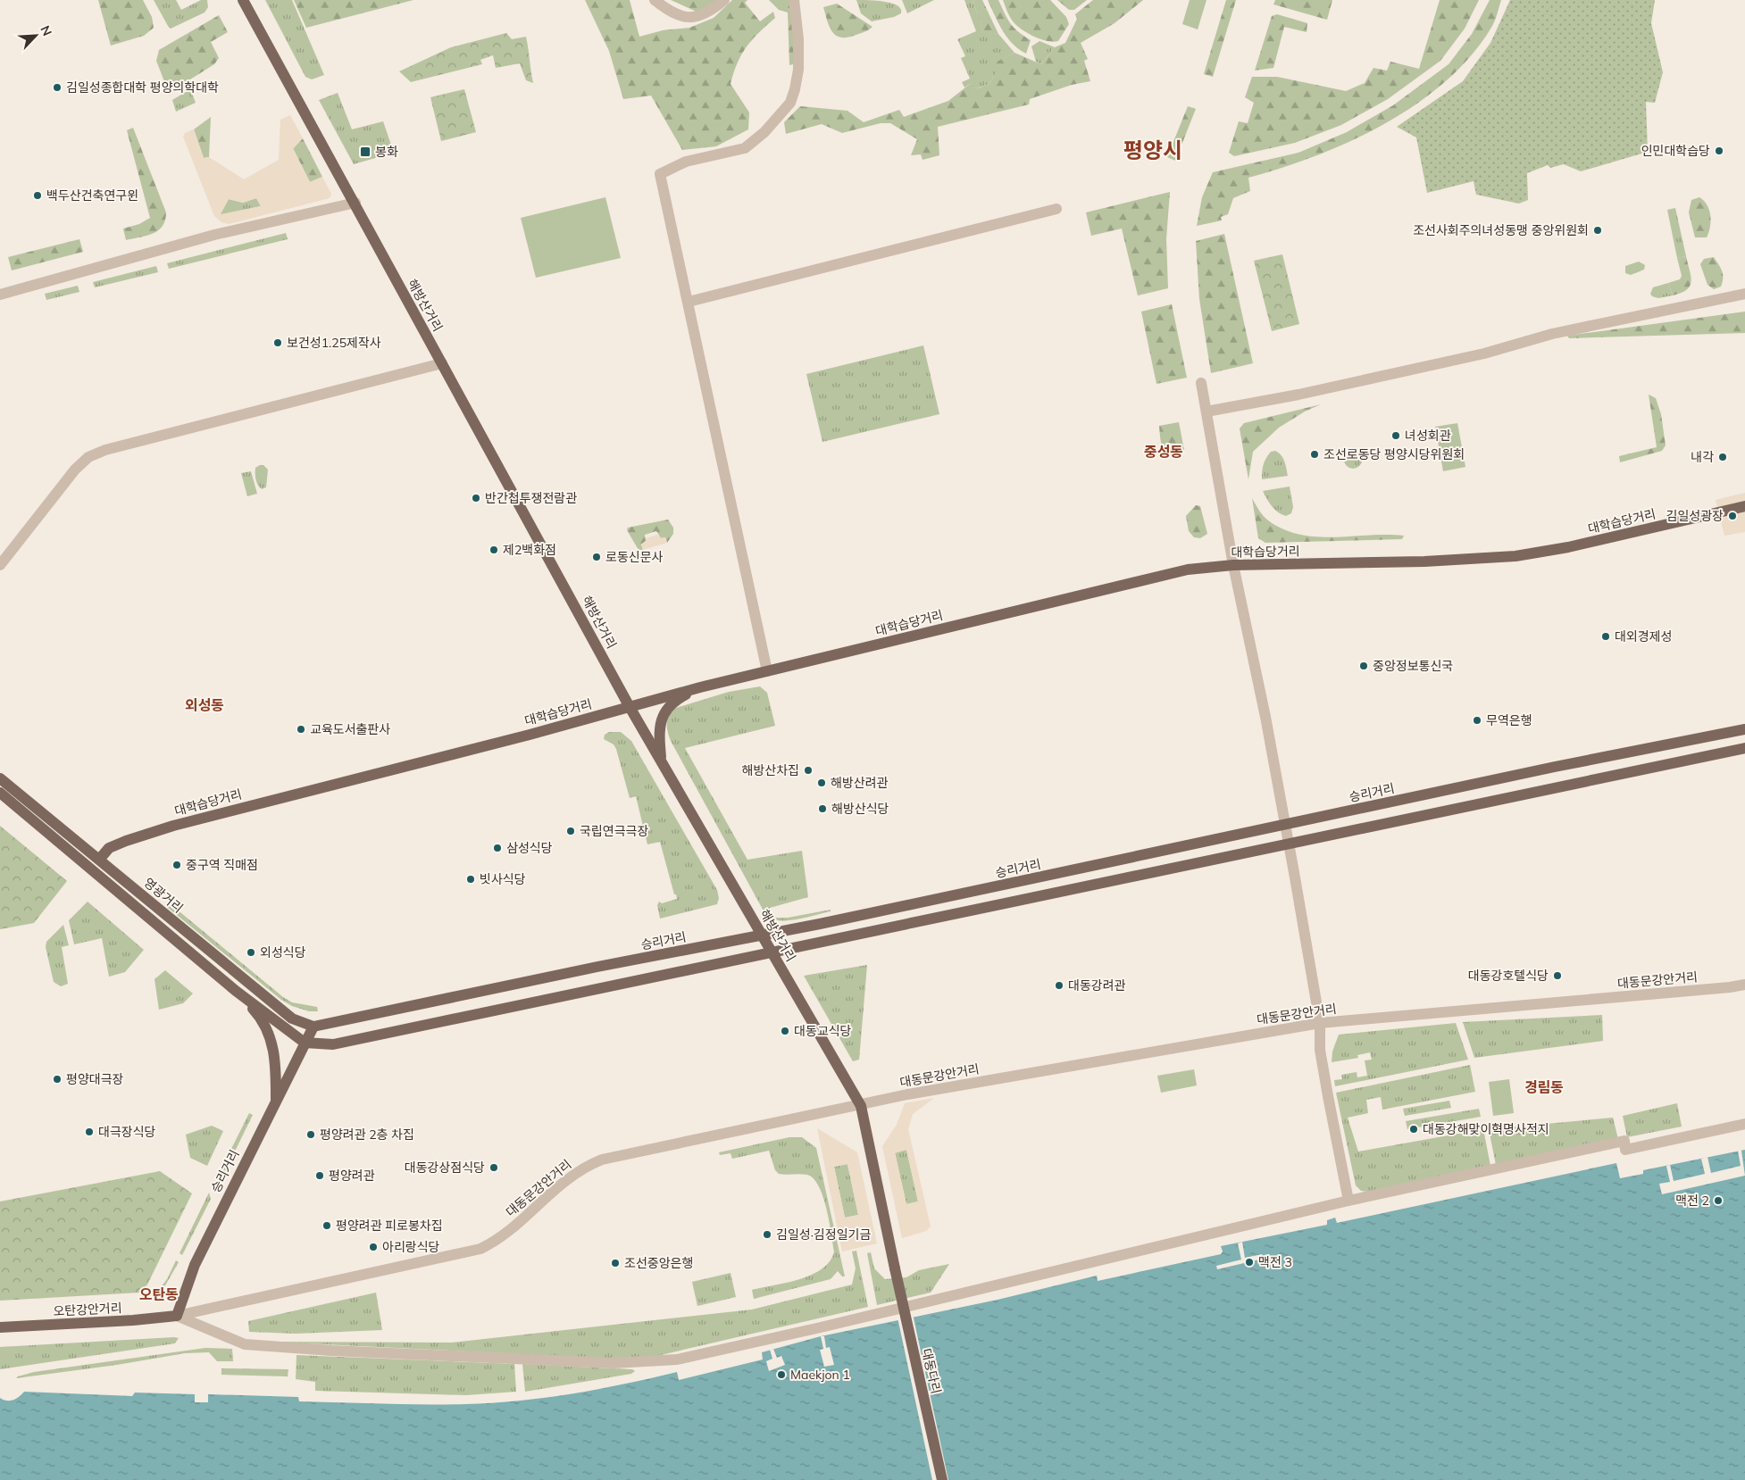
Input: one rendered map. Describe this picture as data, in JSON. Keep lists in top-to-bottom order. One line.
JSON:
{"streets":{"main road":["해방산거리","대학습당거리","승리거리","영광거리","오탄강안거리","대동다리"],"street":["대동문강안거리"]},"crossings":[["해방산거리","대학습당거리"],["해방산거리","승리거리"],["해방산거리","대동문강안거리"],["해방산거리","대동다리"],["대학습당거리","영광거리"],["승리거리","영광거리"],["승리거리","대동문강안거리"],["승리거리","오탄강안거리"],["대동문강안거리","오탄강안거리"]],"districts":["평양시","중성동","외성동","경림동","오탄동"],"places":{"other":["김일성종합대학 평양의학대학","인민대학습당","백두산건축연구윈","조선사회주의녀성동맹 중앙위원회","보건성1.25제작사","녀성회관","조선로동당 평양시당위원회","내각","반간첩투쟁전람관","김일성광장","제2백화점","로동신문사","대외경제성","중앙정보통신국","무역은행","교육도서출판사","해방산차집","해방산려관","해방산식당","국립연극극장","삼성식당","중구역 직매점","빗사식당","외성식당","대동강호텔식당","대동강려관","대동교식당","평양대극장","대동강해맞이혁명사적지","대극장식당","평양려관 2층 차집","대동강상점식당","평양려관","맥전 2","평양려관 피로봉차집","김일성·김정일기금","아리랑식당","맥전 3","조선중앙은행","Maekjon 1"],"transit":["봉화"]},"north":"top right"}
